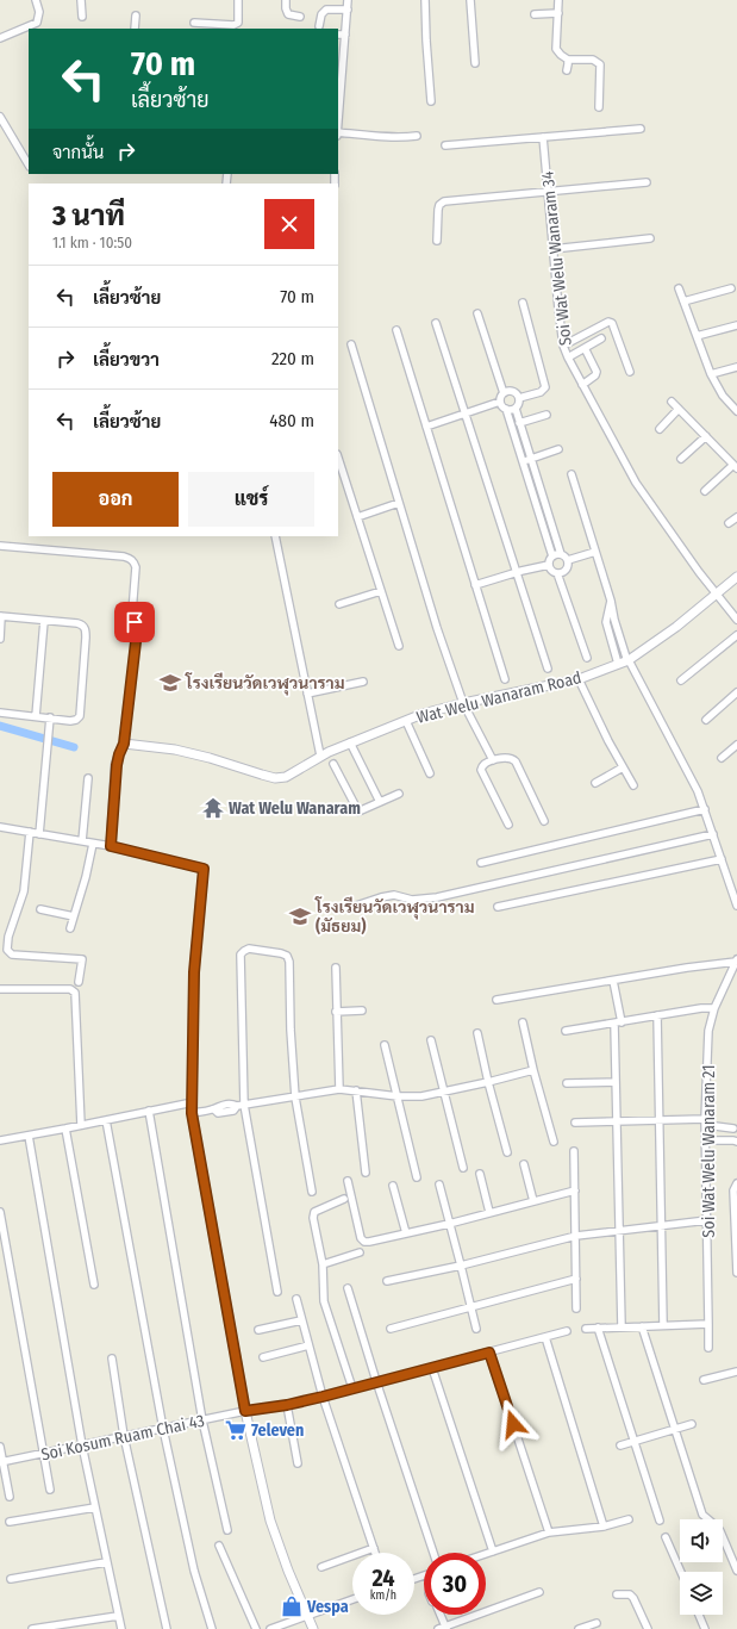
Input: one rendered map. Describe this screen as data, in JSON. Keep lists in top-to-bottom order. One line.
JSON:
{"streets":{"street":["Soi Wat Welu Wanaram 34","Wat Welu Wanaram Road","Soi Wat Welu Wanaram 21","Soi Kosum Ruam Chai 43"]},"crossings":[["Soi Wat Welu Wanaram 34","Wat Welu Wanaram Road"]],"places":{"school or university":["โรงเรียนวัดเวฬุวนาราม","โรงเรียนวัดเวฬุวนาราม (มัธยม)"],"temple":["Wat Welu Wanaram"],"supermarket":["7eleven"],"shop":["Vespa"]},"page":{"turn":["70 m","เลี้ยวซ้าย"],"then":"จากนั้น","heading":["3 นาที","1.1 km · 10:50"],"list":[{"name":"เลี้ยวซ้าย","value":"70 m"},{"name":"เลี้ยวขวา","value":"220 m"},{"name":"เลี้ยวซ้าย","value":"480 m"}],"buttons":["ออก","แชร์"],"speed":"24 km/h","limit":"30"}}
